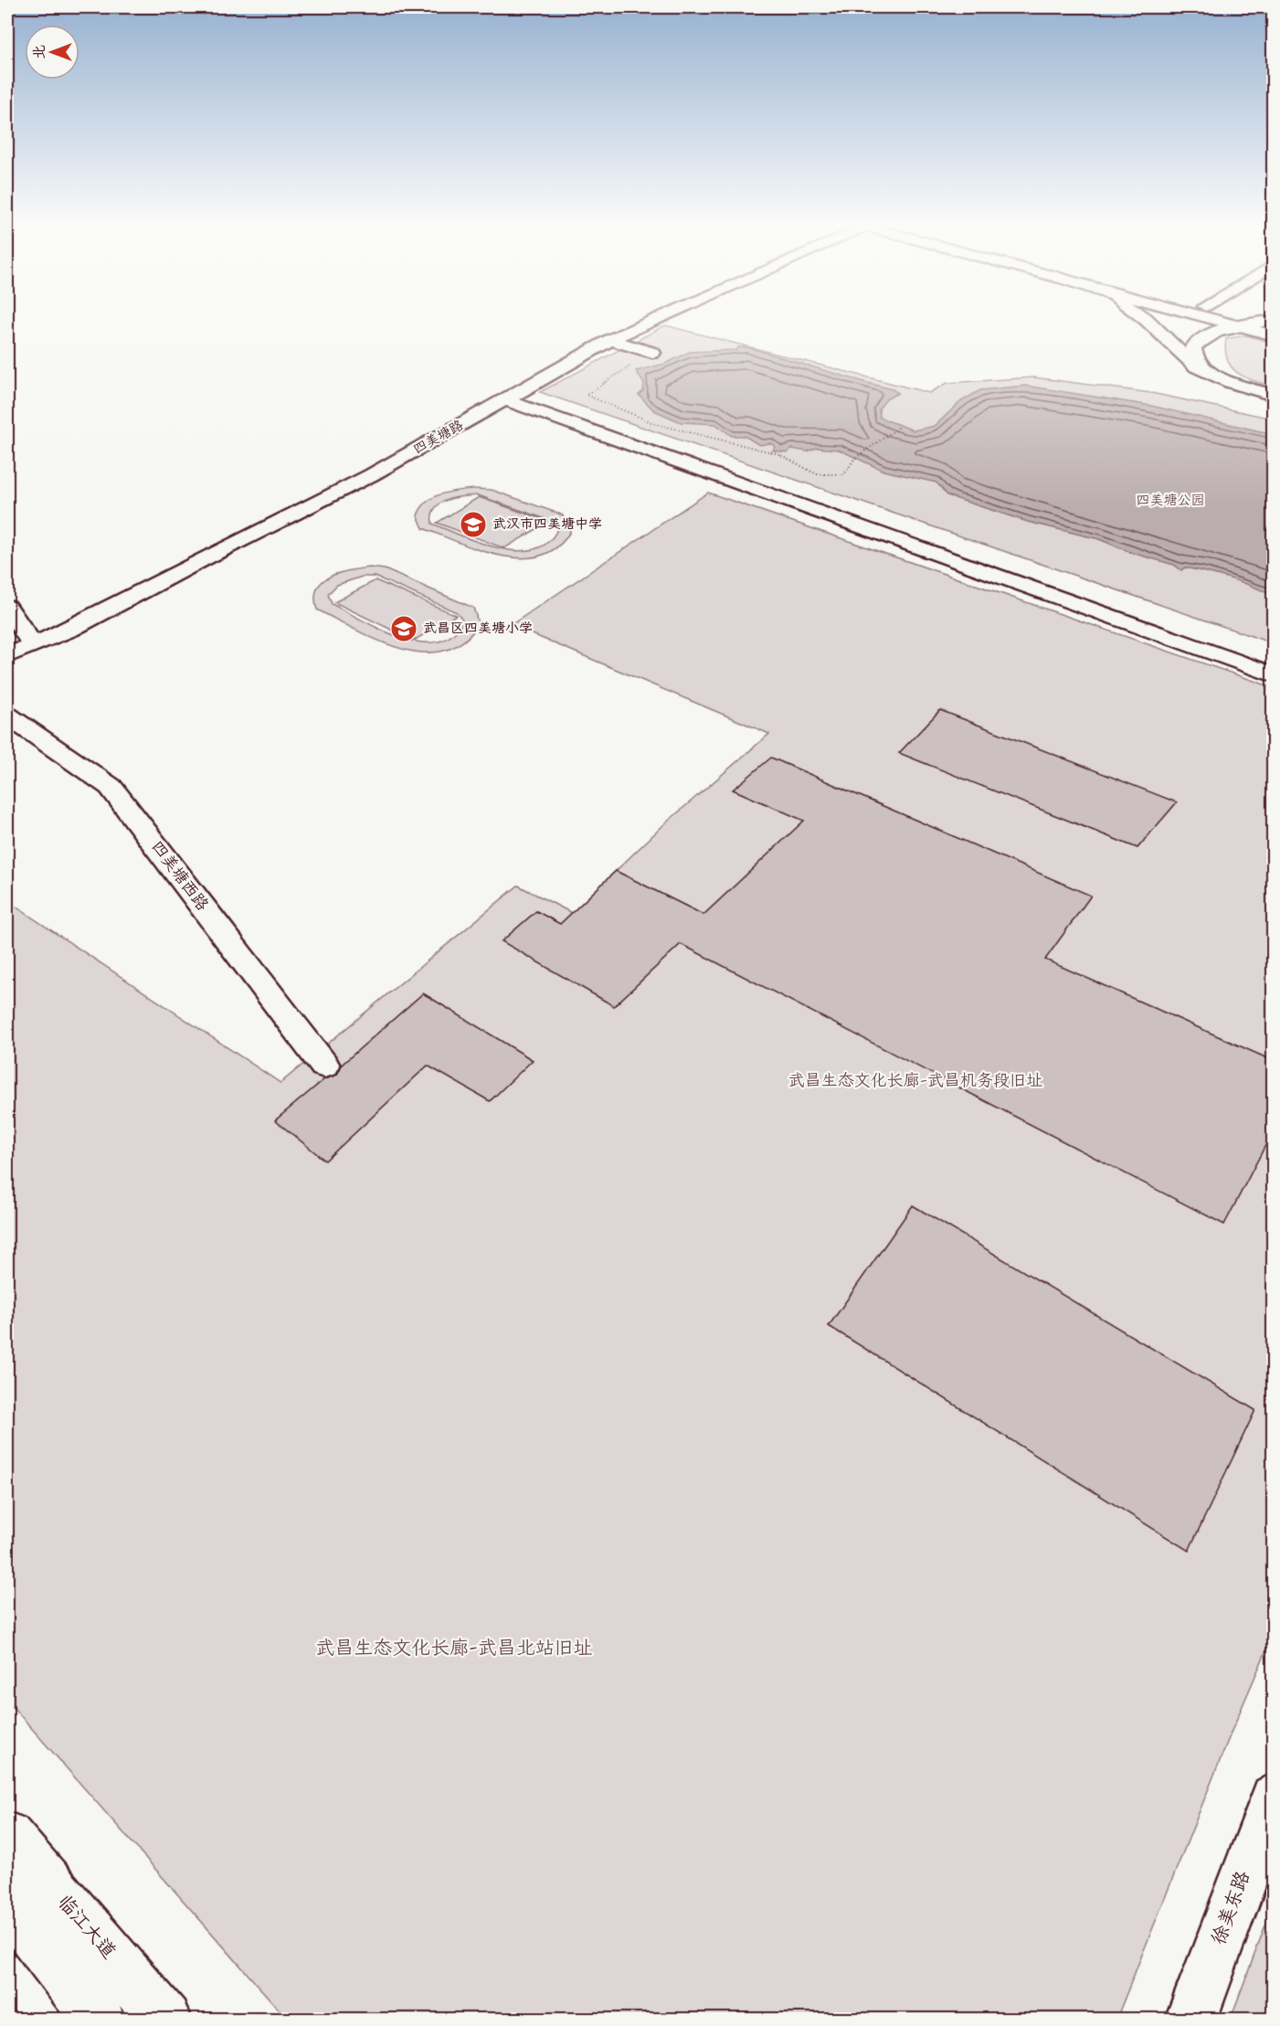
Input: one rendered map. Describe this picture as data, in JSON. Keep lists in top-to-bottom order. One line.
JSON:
{"streets":{"main road":["四美塘路","四美塘西路","徐美东路","临江大道"]},"parks":["四美塘公园","武昌生态文化长廊-武昌机务段旧址","武昌生态文化长廊-武昌北站旧址"],"places":{"school or university":["武汉市四美塘中学","武昌区四美塘小学"]},"north":"left"}
